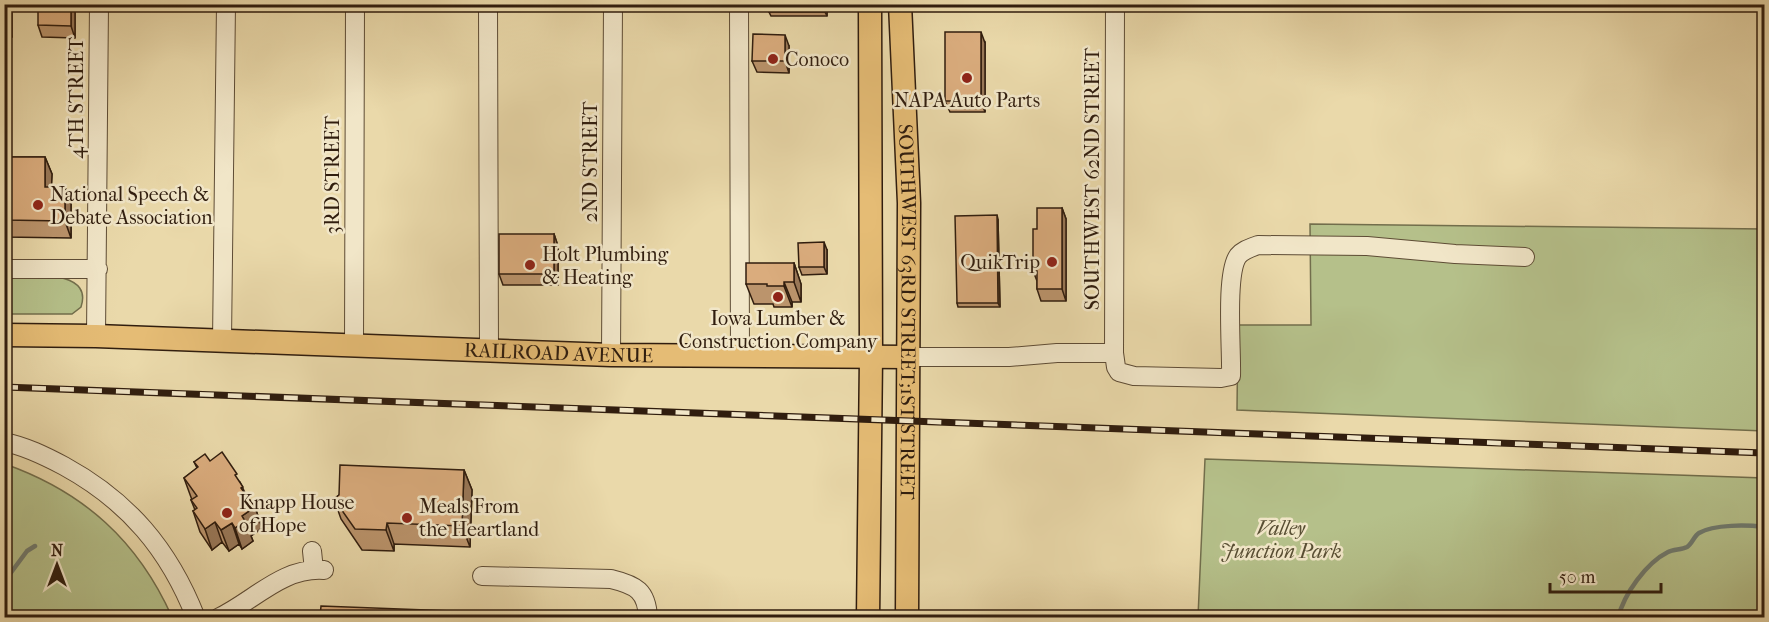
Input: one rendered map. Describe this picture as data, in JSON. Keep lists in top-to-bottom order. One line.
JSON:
{"streets":{"main road":["SOUTHWEST 63RD STREET;1ST STREET","RAILROAD AVENUE"],"street":["4TH STREET","2ND STREET","3RD STREET","SOUTHWEST 62ND STREET"]},"crossings":[["4TH STREET","RAILROAD AVENUE"],["2ND STREET","RAILROAD AVENUE"],["3RD STREET","RAILROAD AVENUE"],["SOUTHWEST 62ND STREET","RAILROAD AVENUE"],["SOUTHWEST 63RD STREET;1ST STREET","RAILROAD AVENUE"]],"parks":["Valley Junction Park"],"places":["Conoco","NAPA Auto Parts","National Speech & Debate Association","QuikTrip","Holt Plumbing & Heating","Iowa Lumber & Construction Company","Knapp House of Hope","Meals From the Heartland"],"scale_bar":"50 m","north":"top"}
